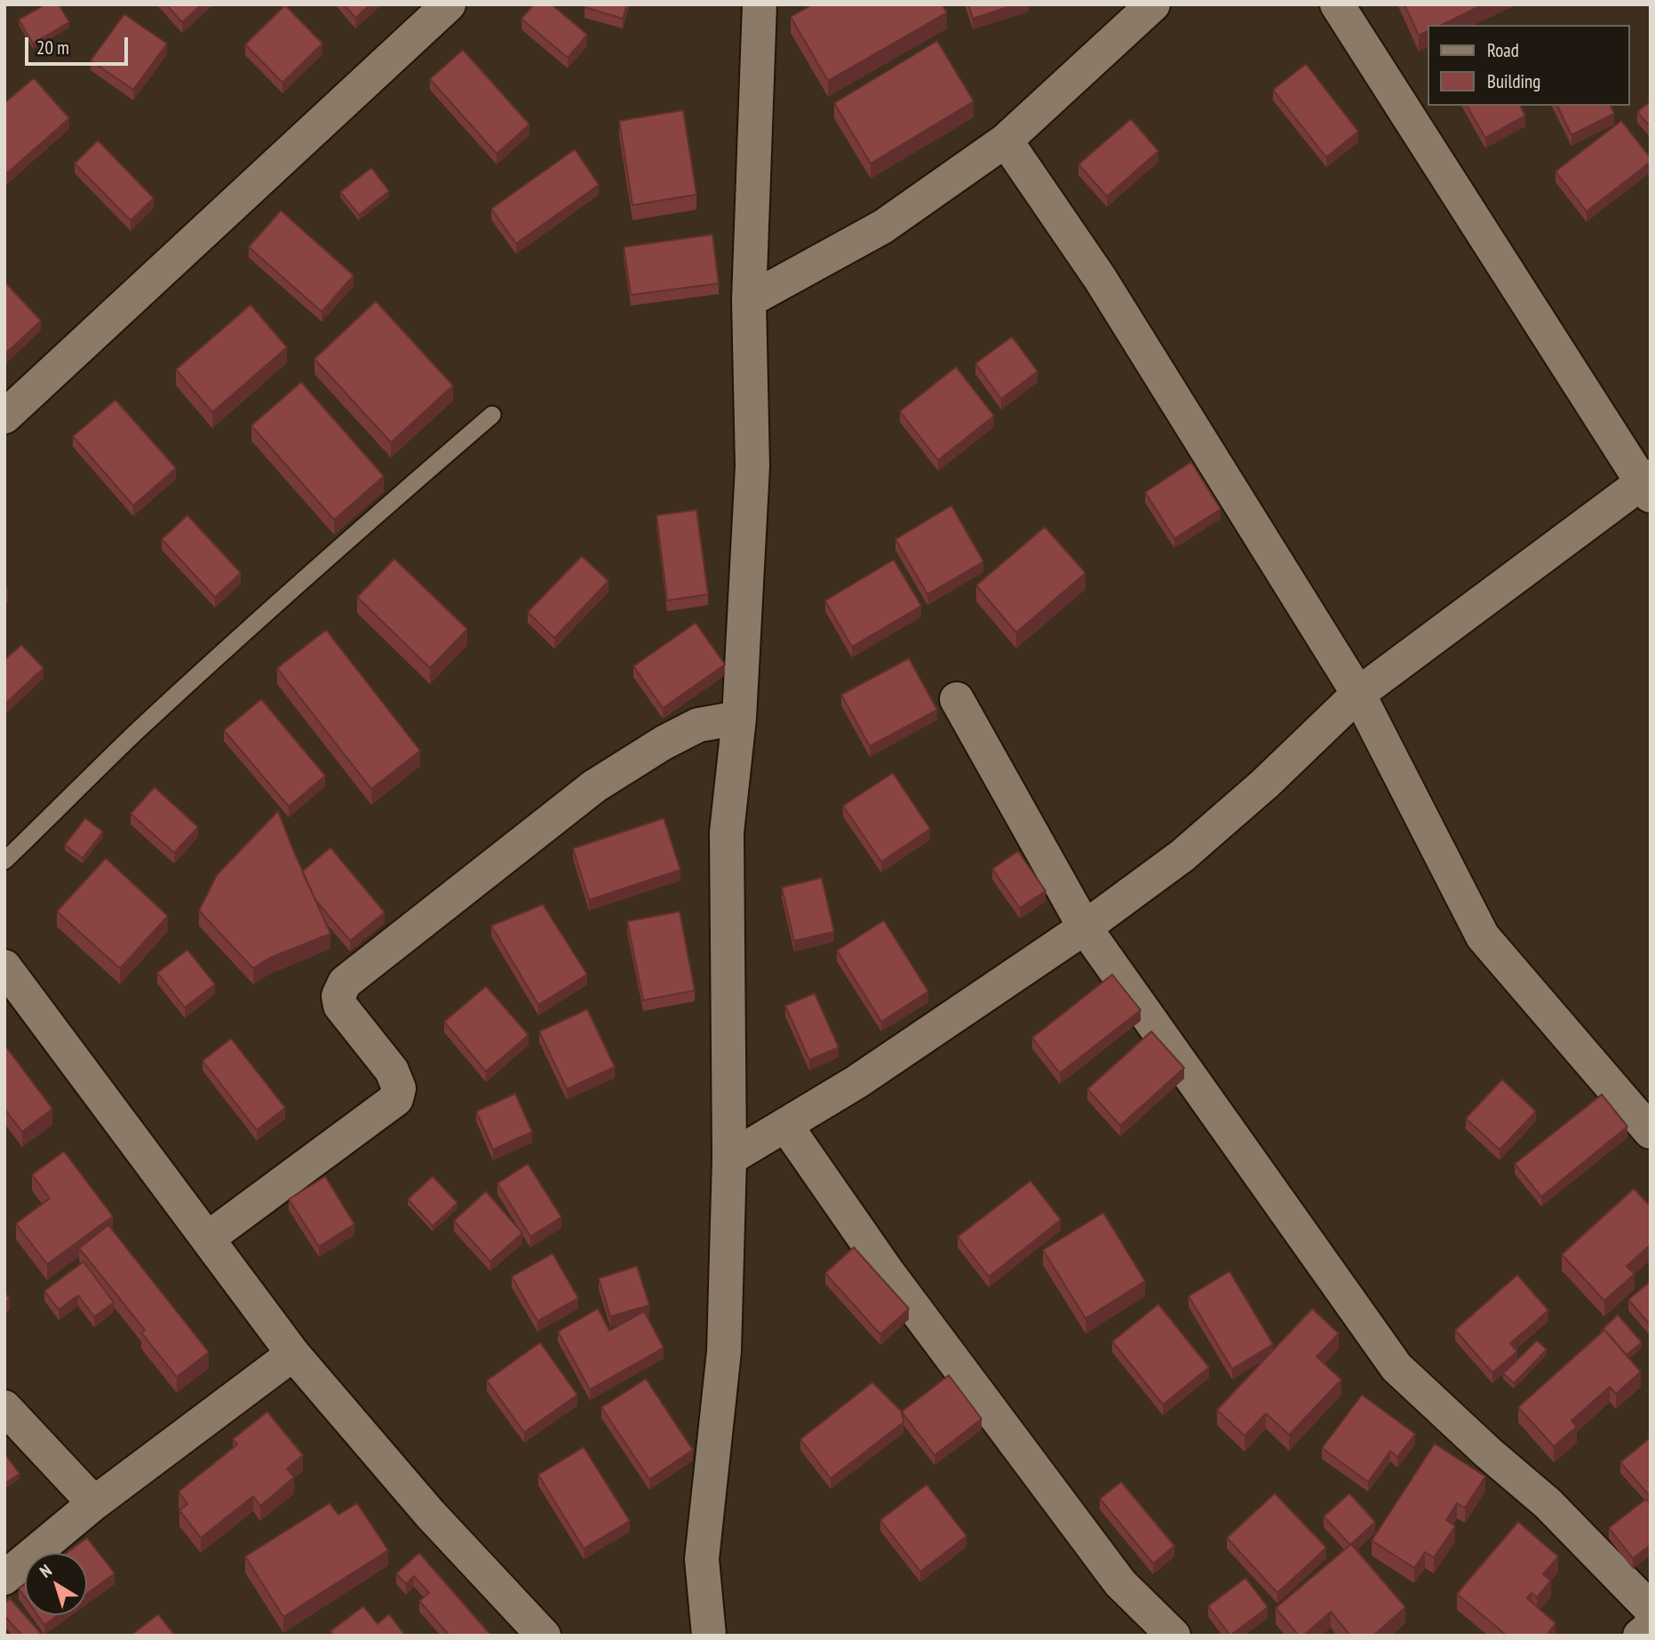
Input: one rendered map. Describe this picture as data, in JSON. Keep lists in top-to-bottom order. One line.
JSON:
{"legend":["Road","Building"],"scale_bar":"20 m","north":"top left"}
